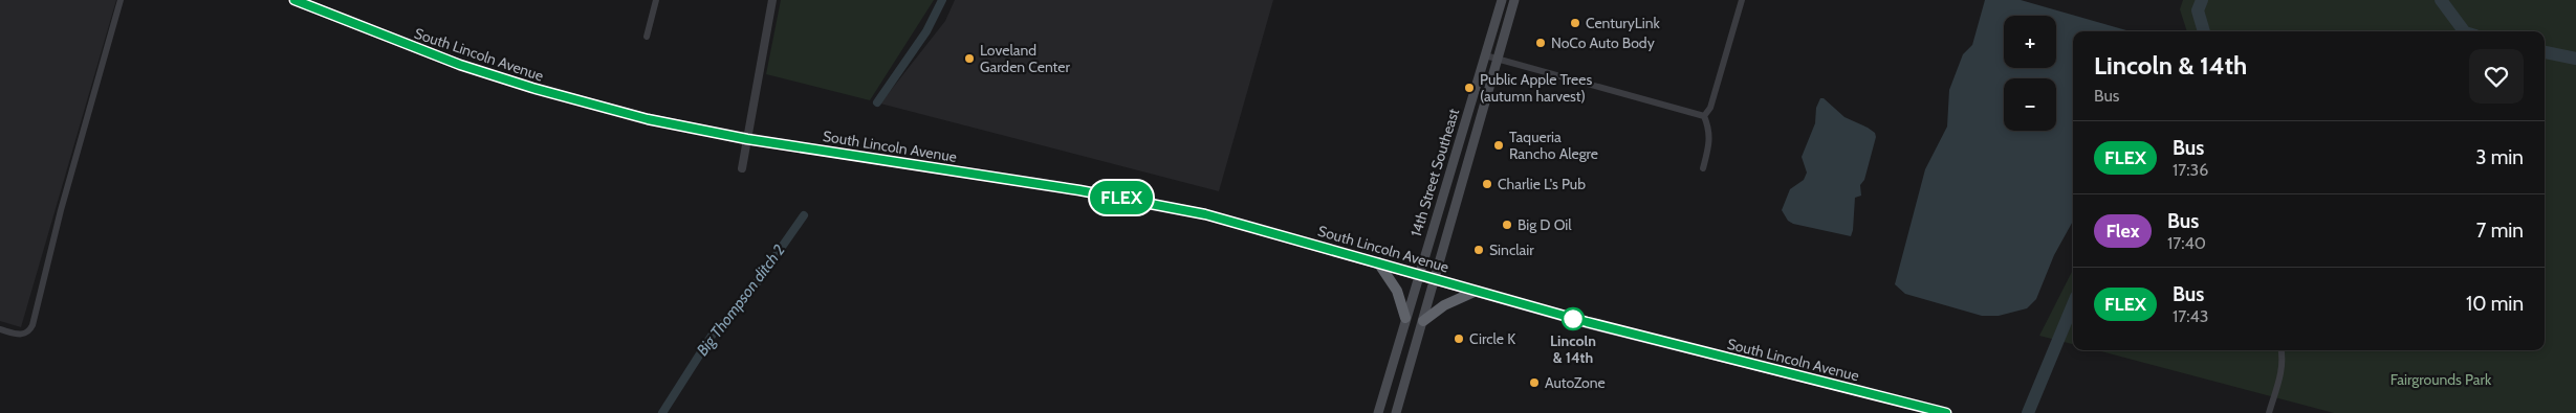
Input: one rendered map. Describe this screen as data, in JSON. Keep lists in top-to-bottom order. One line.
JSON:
{"streets":{"highway":["South Lincoln Avenue"],"main road":["14th Street Southeast"]},"crossings":[["South Lincoln Avenue","14th Street Southeast"]],"water":["Big Thompson ditch 2"],"parks":["Fairgrounds Park"],"places":["CenturyLink","NoCo Auto Body","Loveland Garden Center","Public Apple Trees (autumn harvest)","Taqueria Rancho Alegre","Charlie L's Pub","Big D Oil","Sinclair","Lincoln & 14th","Circle K","AutoZone"],"lines":["bus line FLEX"],"page":{"on_map":"FLEX","map_buttons":["+","−"],"heading":["Lincoln & 14th","Bus"],"list":[{"mark":"FLEX","name":"Bus","note":"17:36","value":"3 min"},{"mark":"Flex","name":"Bus","note":"17:40","value":"7 min"},{"mark":"FLEX","name":"Bus","note":"17:43","value":"10 min"}]}}
